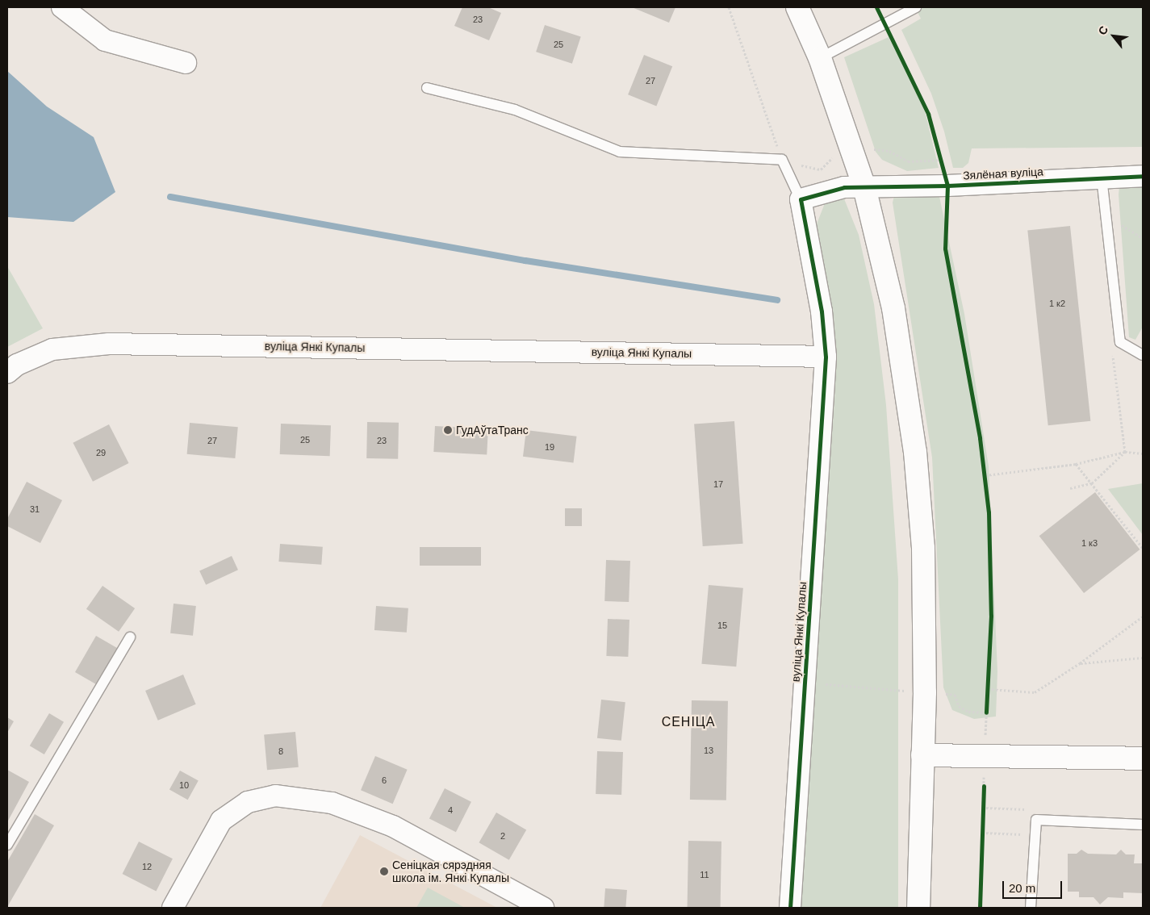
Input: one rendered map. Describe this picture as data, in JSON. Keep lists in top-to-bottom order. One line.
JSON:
{"streets":{"street":["Зялёная вуліца","вуліца Янкі Купалы"]},"districts":["СЕНІЦА"],"places":["ГудАўтаТранс","Сеніцкая сярэдняя школа ім. Янкі Купалы"],"house_numbers":["23","25","27","1 к2","25","27","23","19","29","17","31","1 к3","15","13","8","6","10","4","2","12","11"],"scale_bar":"20 m","north":"top left"}
